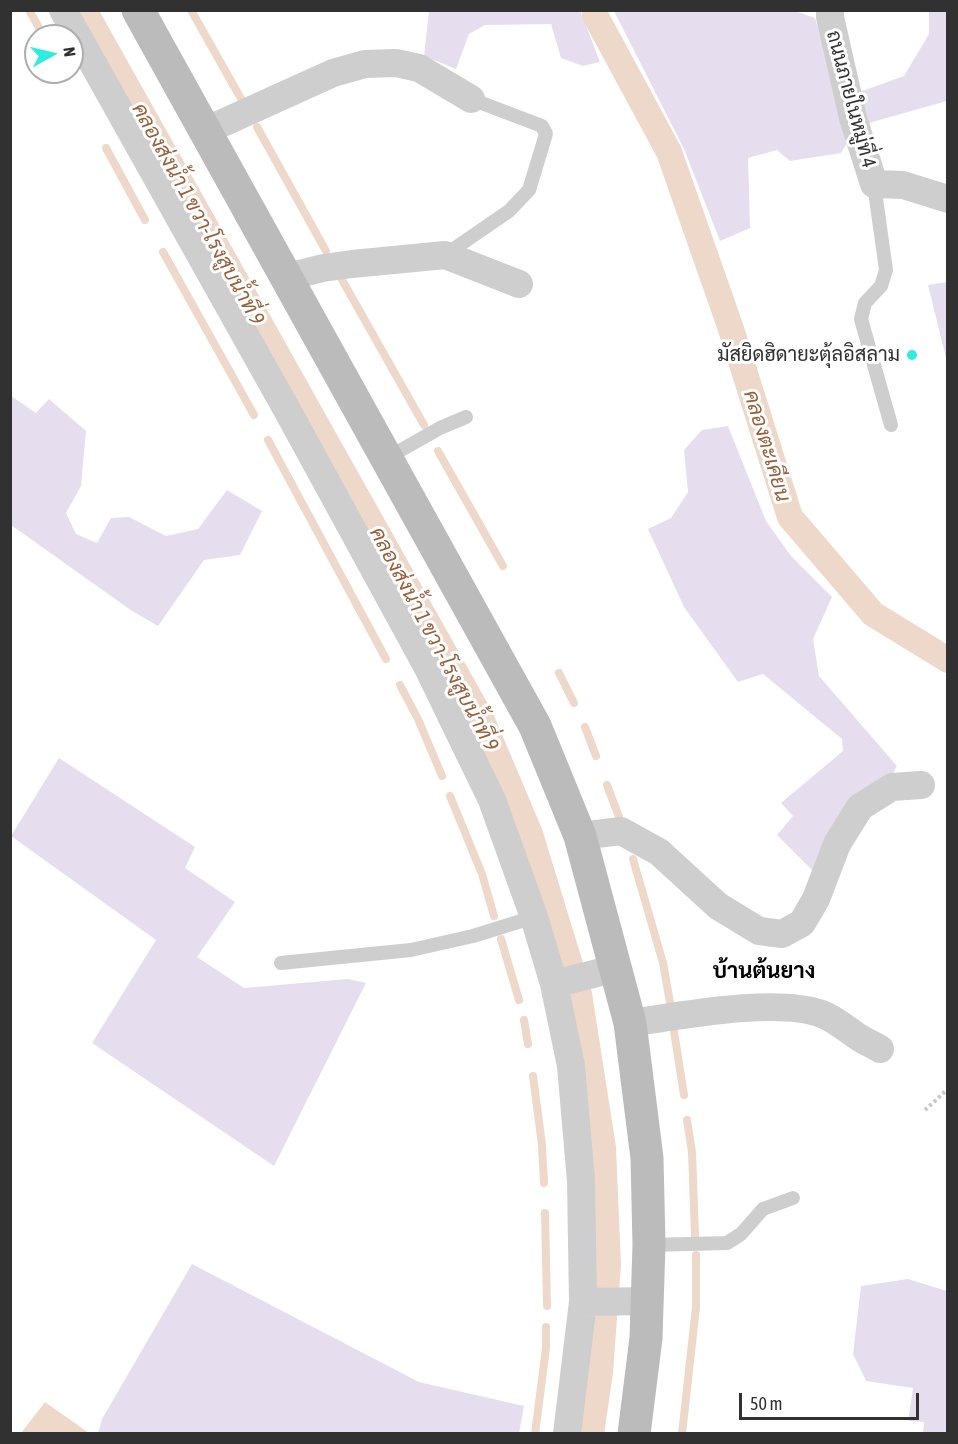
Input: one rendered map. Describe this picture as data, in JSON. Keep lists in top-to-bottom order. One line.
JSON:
{"streets":{"street":["ถนนภายในหมู่ที่ 4"]},"districts":["บ้านต้นยาง"],"water":["คลองส่งน้ำ 1 ขวา-โรงสูบน้ำที่ 9","คลองตะเคียน"],"places":["มัสยิดฮิดายะตุ้ลอิสลาม"],"scale_bar":"50 m","north":"right"}
